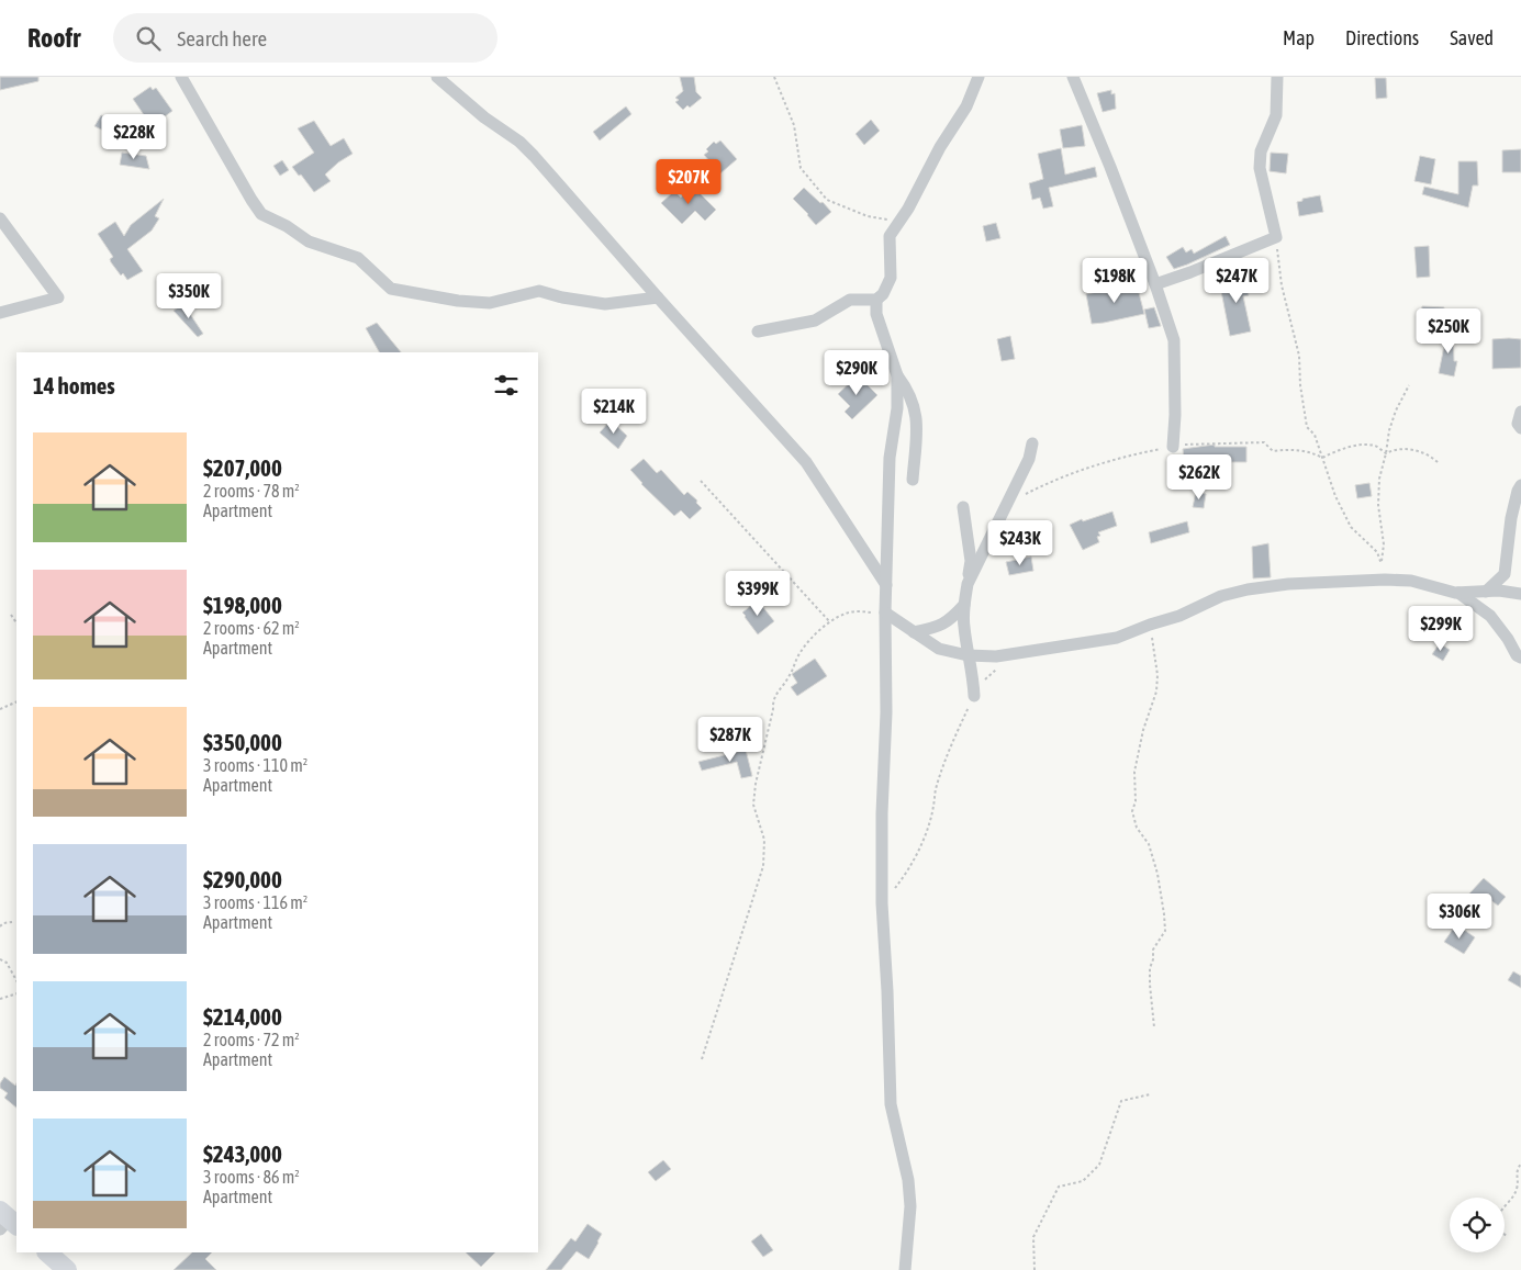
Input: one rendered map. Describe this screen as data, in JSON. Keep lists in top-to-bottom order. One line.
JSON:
{"page":{"header":"Roofr","search":"Search here","nav":["Map","Directions","Saved"],"price":["$228K","$207K","$198K","$247K","$350K","$250K","$290K","$214K","$262K","$243K","$399K","$299K","$287K","$306K"],"heading":"14 homes","list":[{"name":"$207,000","note":"2 rooms · 78 m² · Apartment"},{"name":"$198,000","note":"2 rooms · 62 m² · Apartment"},{"name":"$350,000","note":"3 rooms · 110 m² · Apartment"},{"name":"$290,000","note":"3 rooms · 116 m² · Apartment"},{"name":"$214,000","note":"2 rooms · 72 m² · Apartment"},{"name":"$243,000","note":"3 rooms · 86 m² · Apartment"}]}}
